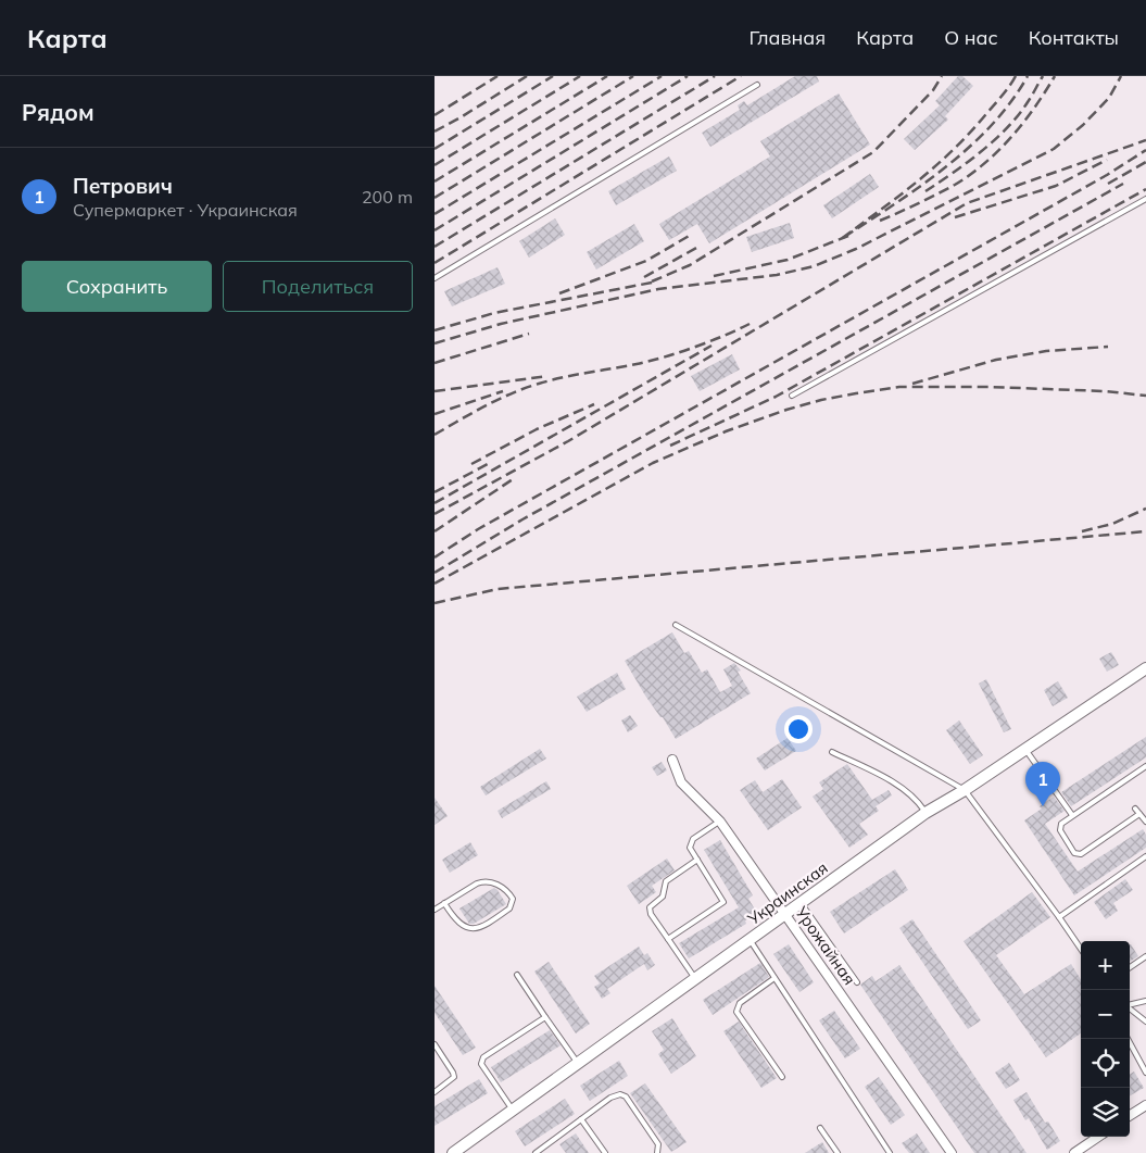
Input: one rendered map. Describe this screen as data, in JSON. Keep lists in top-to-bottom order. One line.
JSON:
{"streets":{"street":["Украинская","Урожайная"]},"crossings":[["Украинская","Урожайная"]],"page":{"header":"Карта","nav":["Главная","Карта","О нас","Контакты"],"heading":"Рядом","list":[{"mark":"1","name":"Петрович","note":"Супермаркет · Украинская","value":"200 m"}],"buttons":["Сохранить","Поделиться"],"pins":"1","map_buttons":["+","−"]}}
